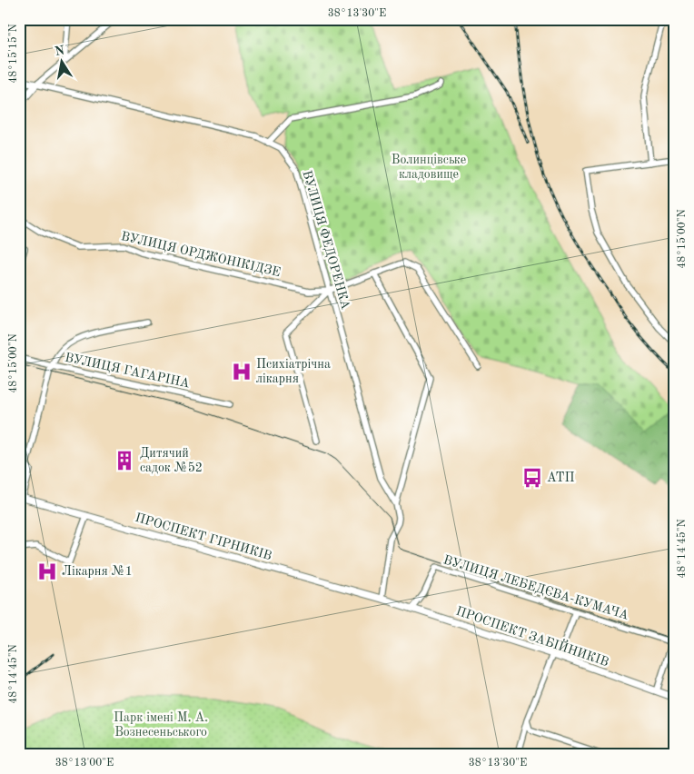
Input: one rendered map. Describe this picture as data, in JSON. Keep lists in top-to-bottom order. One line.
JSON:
{"streets":{"main road":["ВУЛИЦЯ ФЕДОРЕНКА","ПРОСПЕКТ ГІРНИКІВ","ПРОСПЕКТ ЗАБІЙНИКІВ"],"street":["ВУЛИЦЯ ОРДЖОНІКІДЗЕ","ВУЛИЦЯ ГАГАРІНА","ВУЛИЦЯ ЛЕБЕДЄВА-КУМАЧА"]},"crossings":[["ВУЛИЦЯ ФЕДОРЕНКА","ВУЛИЦЯ ОРДЖОНІКІДЗЕ"],["ВУЛИЦЯ ФЕДОРЕНКА","ПРОСПЕКТ ГІРНИКІВ"],["ВУЛИЦЯ ФЕДОРЕНКА","ПРОСПЕКТ ЗАБІЙНИКІВ"],["ПРОСПЕКТ ГІРНИКІВ","ПРОСПЕКТ ЗАБІЙНИКІВ"],["ВУЛИЦЯ ЛЕБЕДЄВА-КУМАЧА","ПРОСПЕКТ ЗАБІЙНИКІВ"]],"parks":["Волинцівське кладовище","Парк імені М. А. Вознесеньського"],"places":{"hospital":["Психіатрічна лікарня","Лікарня №1"],"building":["Дитячий садок №52"],"bus stop":["АТП"]},"north":"top","coordinates":["38°13'30\"E","48°15'15\"N","48°15'00\"N","48°14'45\"N","38°13'00\"E"]}
